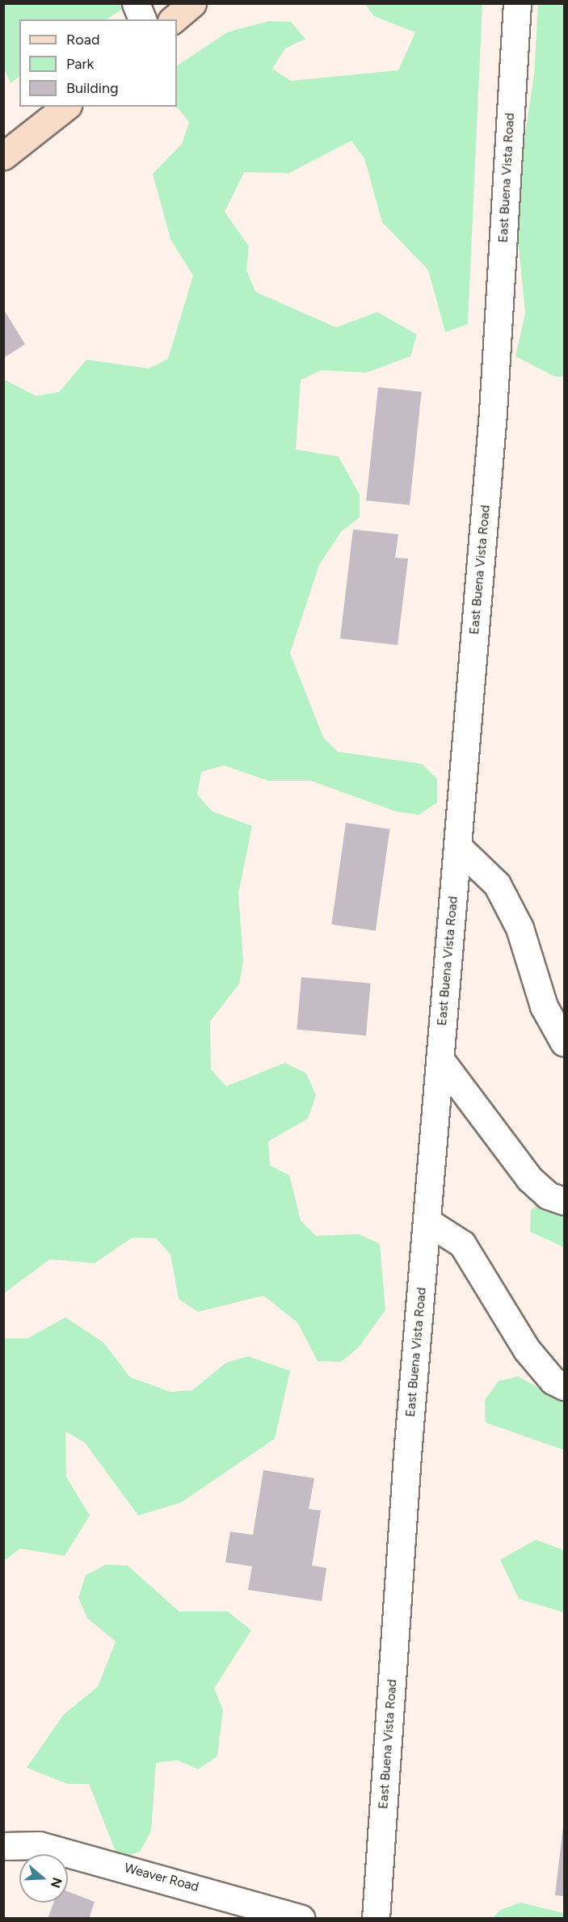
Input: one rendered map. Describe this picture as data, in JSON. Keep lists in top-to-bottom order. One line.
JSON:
{"streets":{"street":["East Buena Vista Road","Weaver Road"]},"legend":["Road","Park","Building"],"north":"right"}
